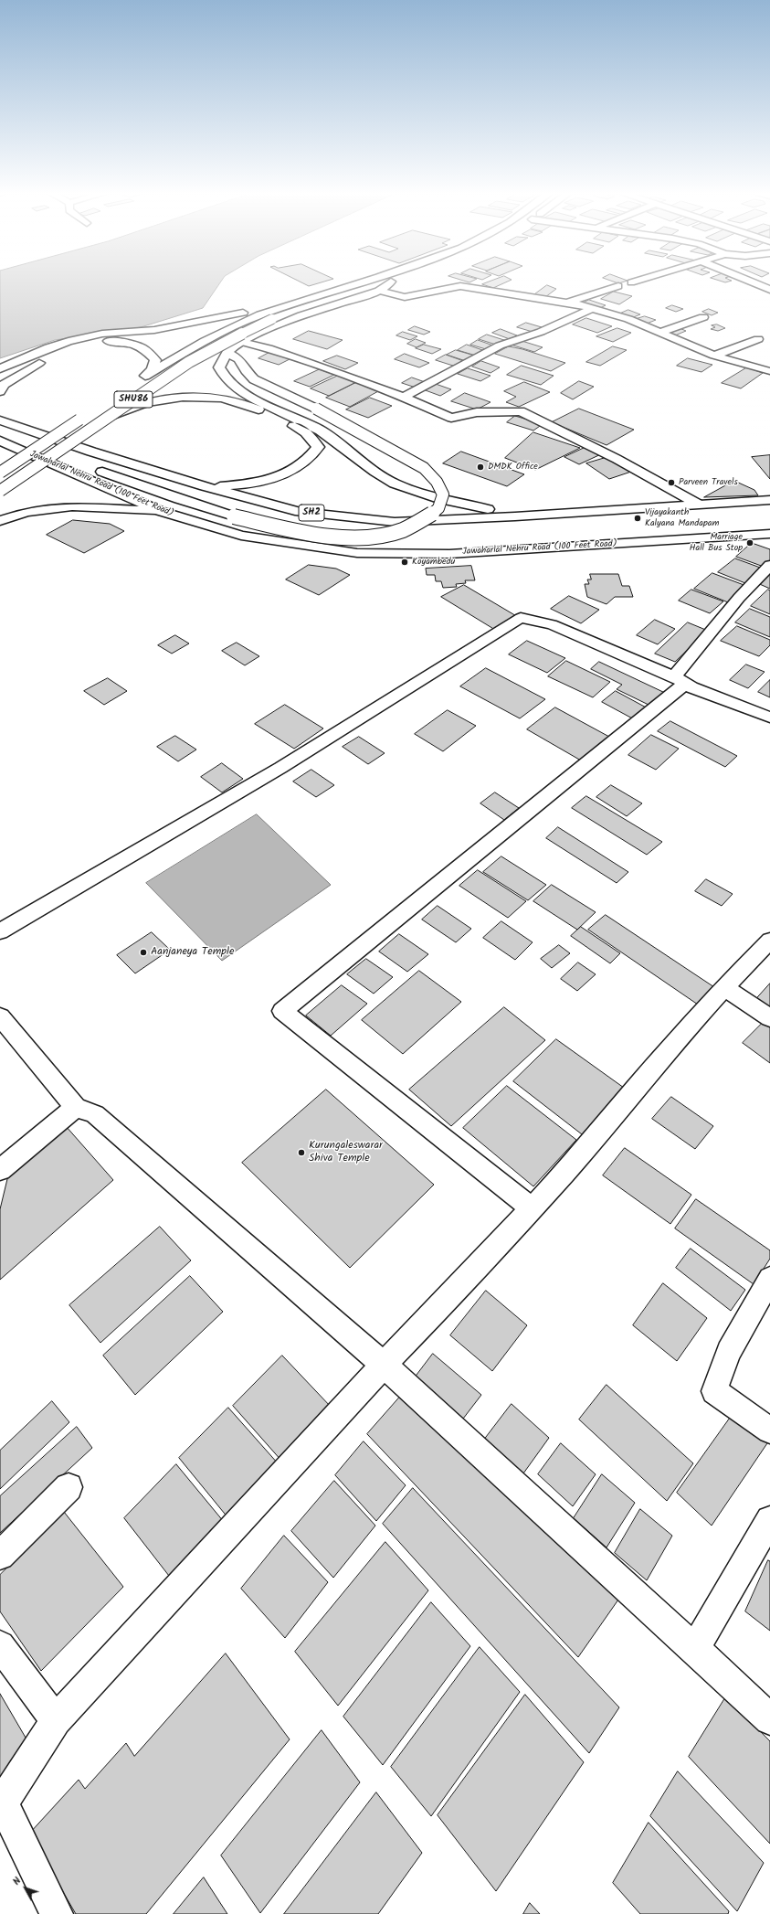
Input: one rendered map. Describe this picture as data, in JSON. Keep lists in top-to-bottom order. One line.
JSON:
{"streets":{"main road":["SHU86","Jawaharlal Nehru Road (100 Feet Road)","SH2"]},"places":["DMDK Office","Parveen Travels","Vijayakanth Kalyana Mandapam","Marriage Hall Bus Stop","Koyambedu","Aanjaneya Temple","Kurungaleswarar Shiva Temple"],"north":"top left"}
